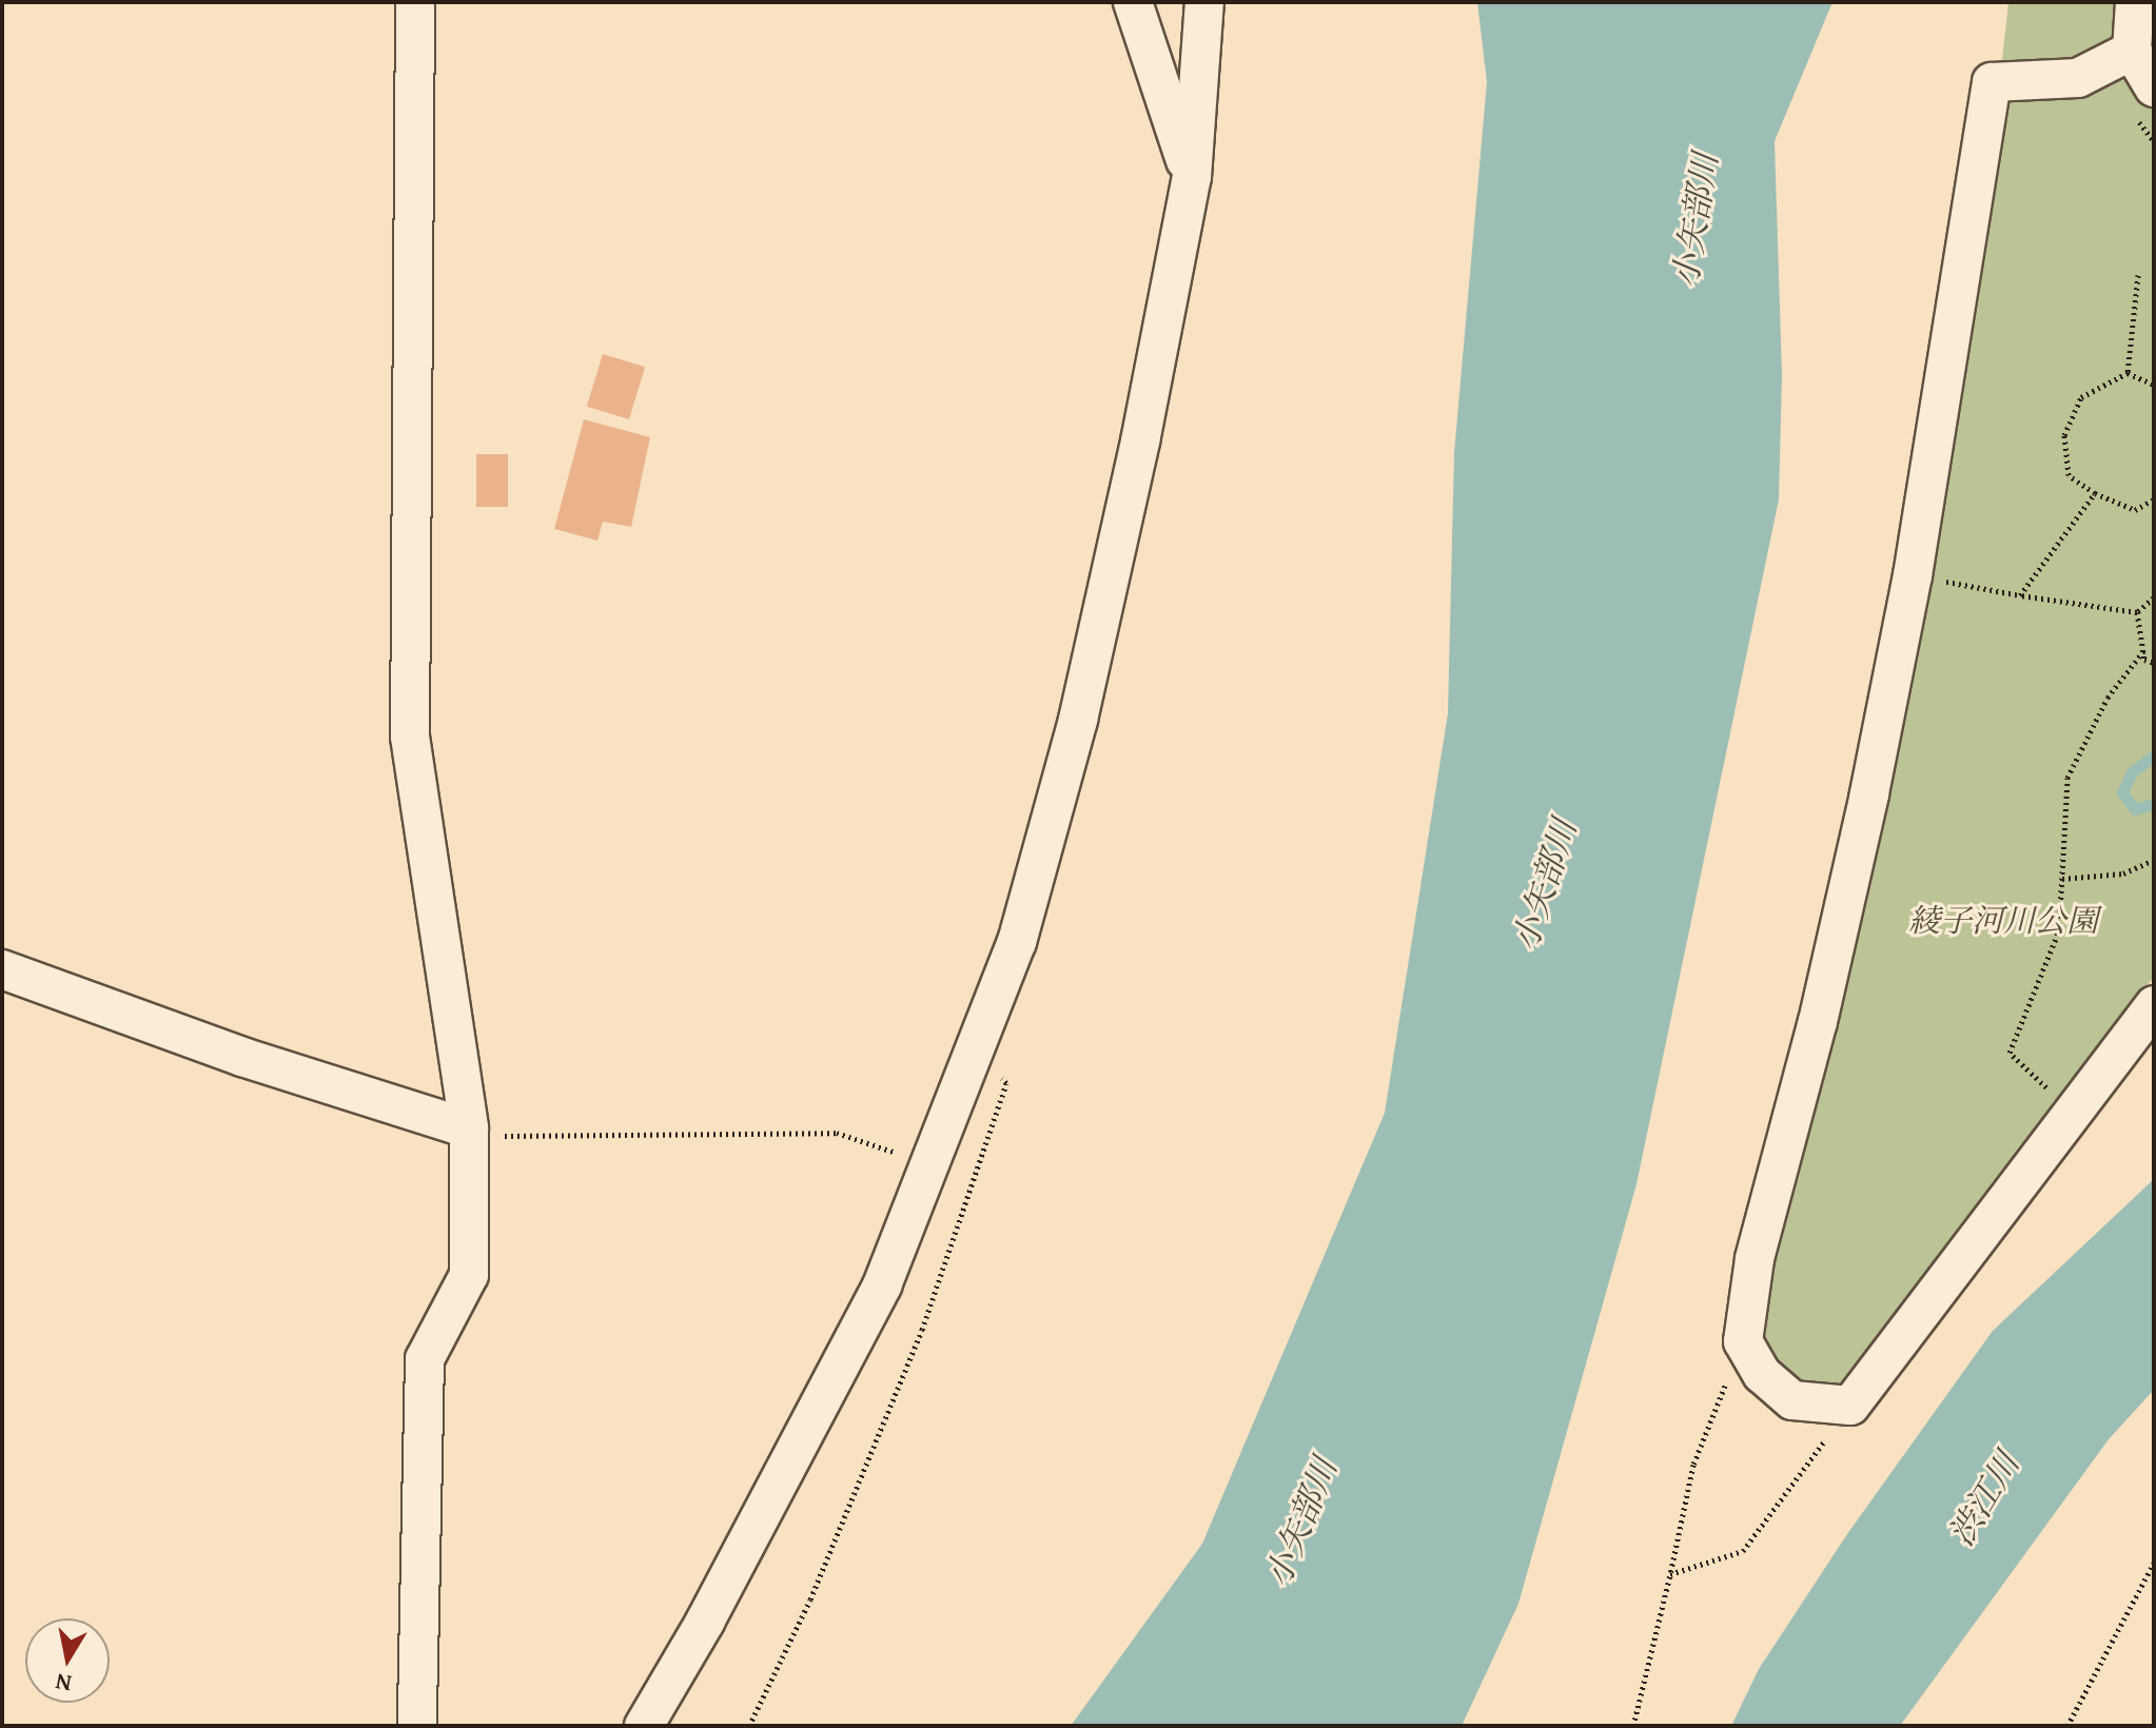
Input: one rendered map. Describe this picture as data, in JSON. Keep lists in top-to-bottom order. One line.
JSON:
{"water":["小矢部川","渋江川"],"parks":["綾子河川公園"],"north":"bottom"}
